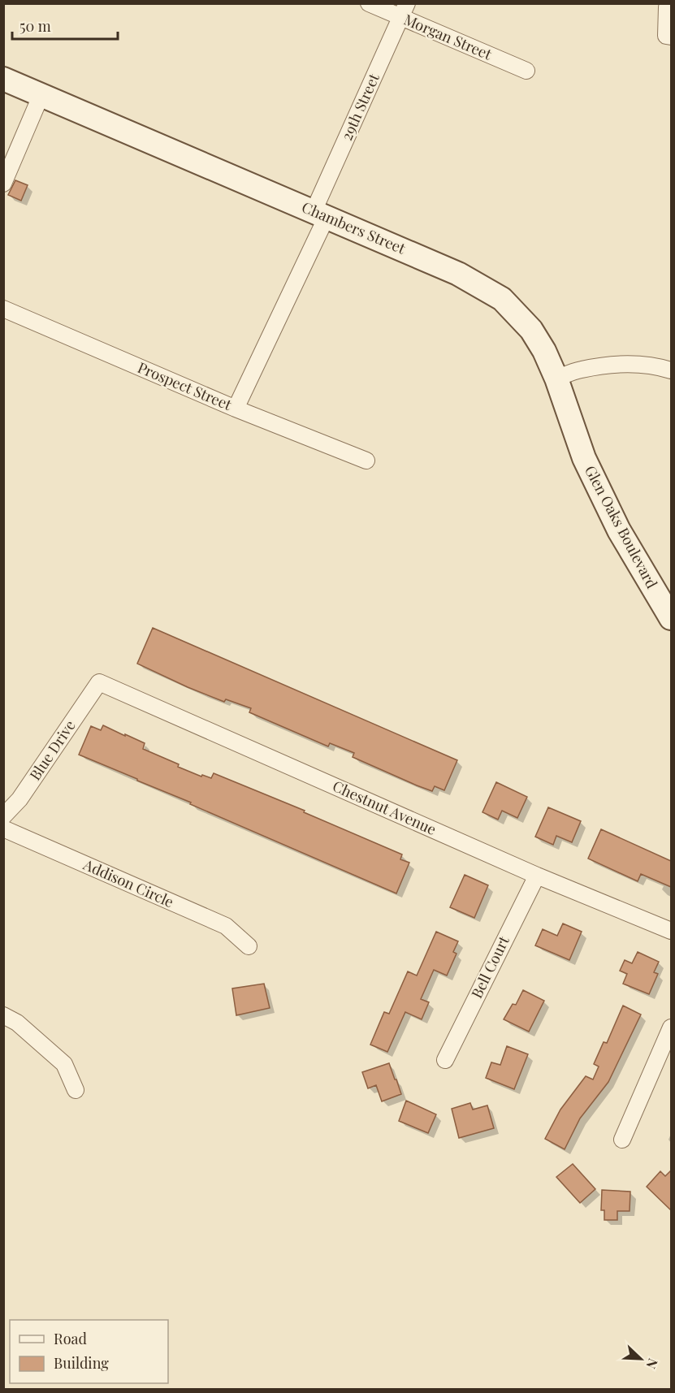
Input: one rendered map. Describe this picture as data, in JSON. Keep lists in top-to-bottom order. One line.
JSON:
{"streets":{"main road":["Chambers Street","Glen Oaks Boulevard"],"street":["Morgan Street","29th Street","Prospect Street","Blue Drive","Chestnut Avenue","Addison Circle","Bell Court"]},"crossings":[["Morgan Street","29th Street"],["29th Street","Chambers Street"],["29th Street","Prospect Street"],["Chambers Street","Glen Oaks Boulevard"],["Blue Drive","Chestnut Avenue"],["Chestnut Avenue","Bell Court"]],"legend":["Road","Building"],"scale_bar":"50 m","north":"bottom right"}
